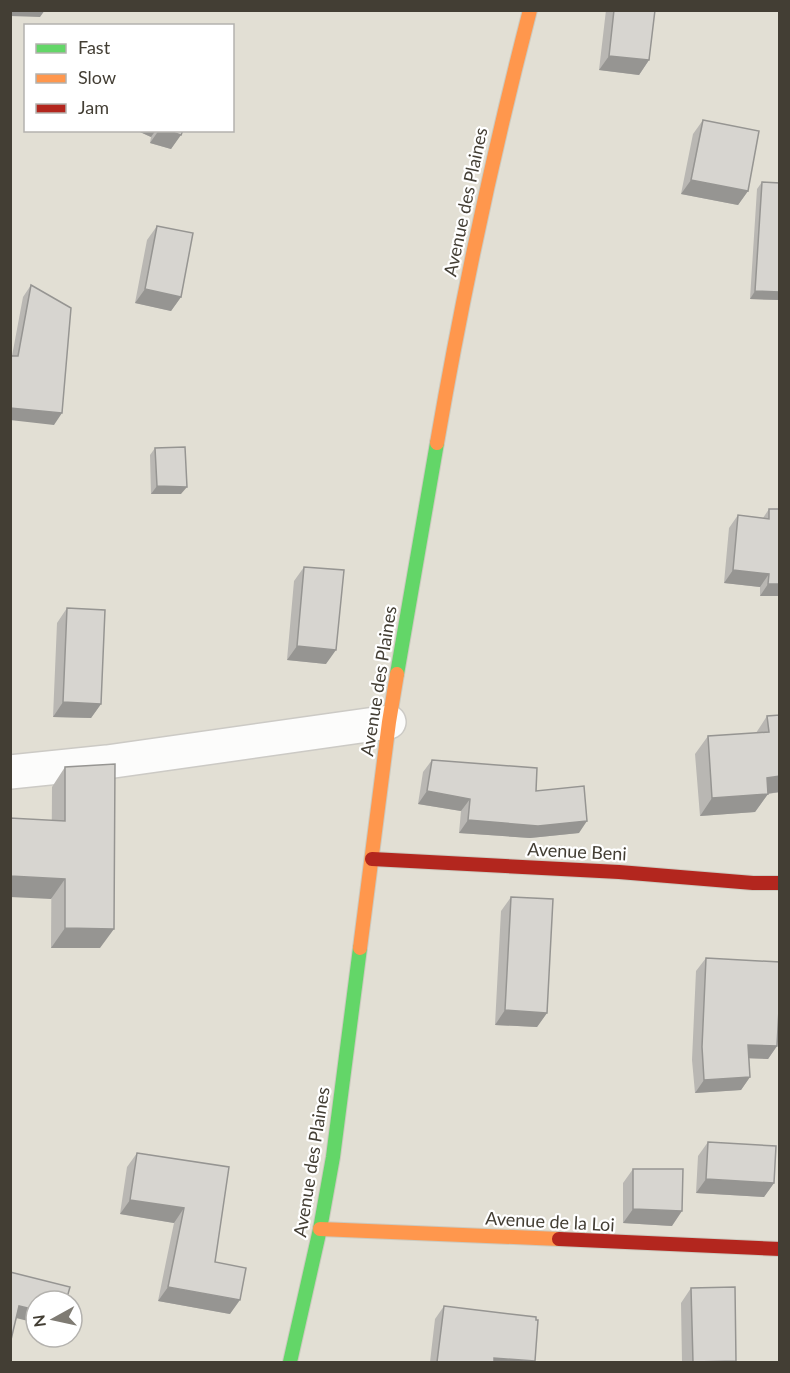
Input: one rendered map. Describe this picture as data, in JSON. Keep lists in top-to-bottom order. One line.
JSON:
{"streets":{"street":["Avenue des Plaines","Avenue Beni","Avenue de la Loi"]},"crossings":[["Avenue des Plaines","Avenue Beni"],["Avenue des Plaines","Avenue de la Loi"]],"legend":["Fast","Slow","Jam"],"north":"left"}
